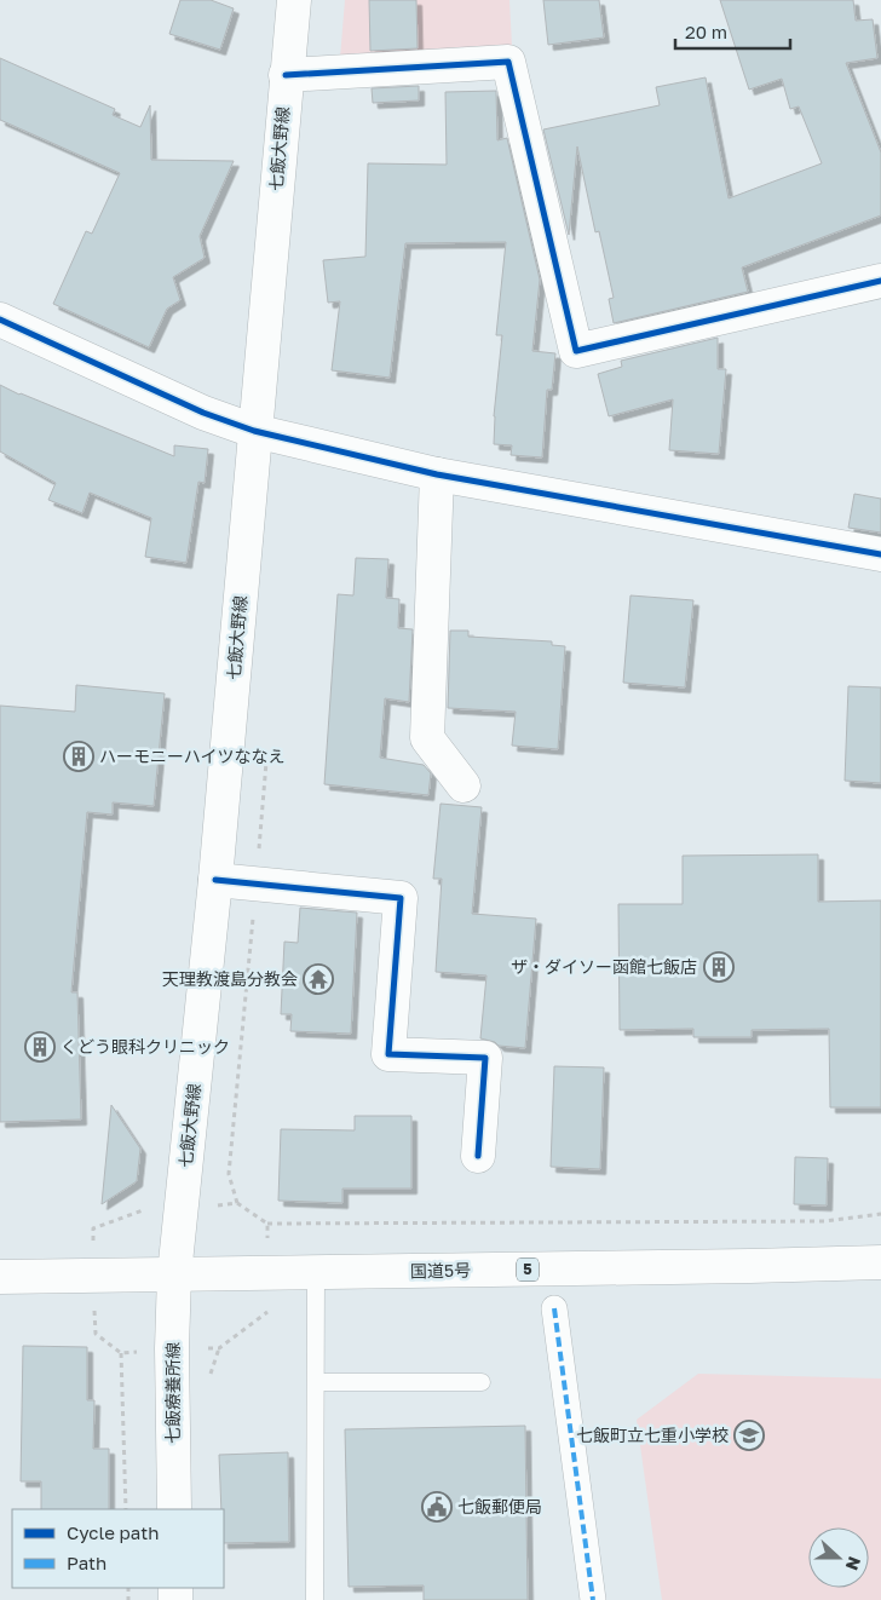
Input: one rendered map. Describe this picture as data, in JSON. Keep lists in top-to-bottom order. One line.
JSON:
{"streets":{"main road":["七飯大野線","5","国道5号","七飯療養所線"]},"crossings":[["七飯大野線","国道5号"],["七飯大野線","七飯療養所線"],["国道5号","七飯療養所線"]],"places":{"building":["ハーモニーハイツななえ","ザ・ダイソー函館七飯店","くどう眼科クリニック"],"temple":["天理教渡島分教会"],"school or university":["七飯町立七重小学校"],"public building":["七飯郵便局"]},"legend":["Cycle path","Path"],"scale_bar":"20 m","north":"right"}
